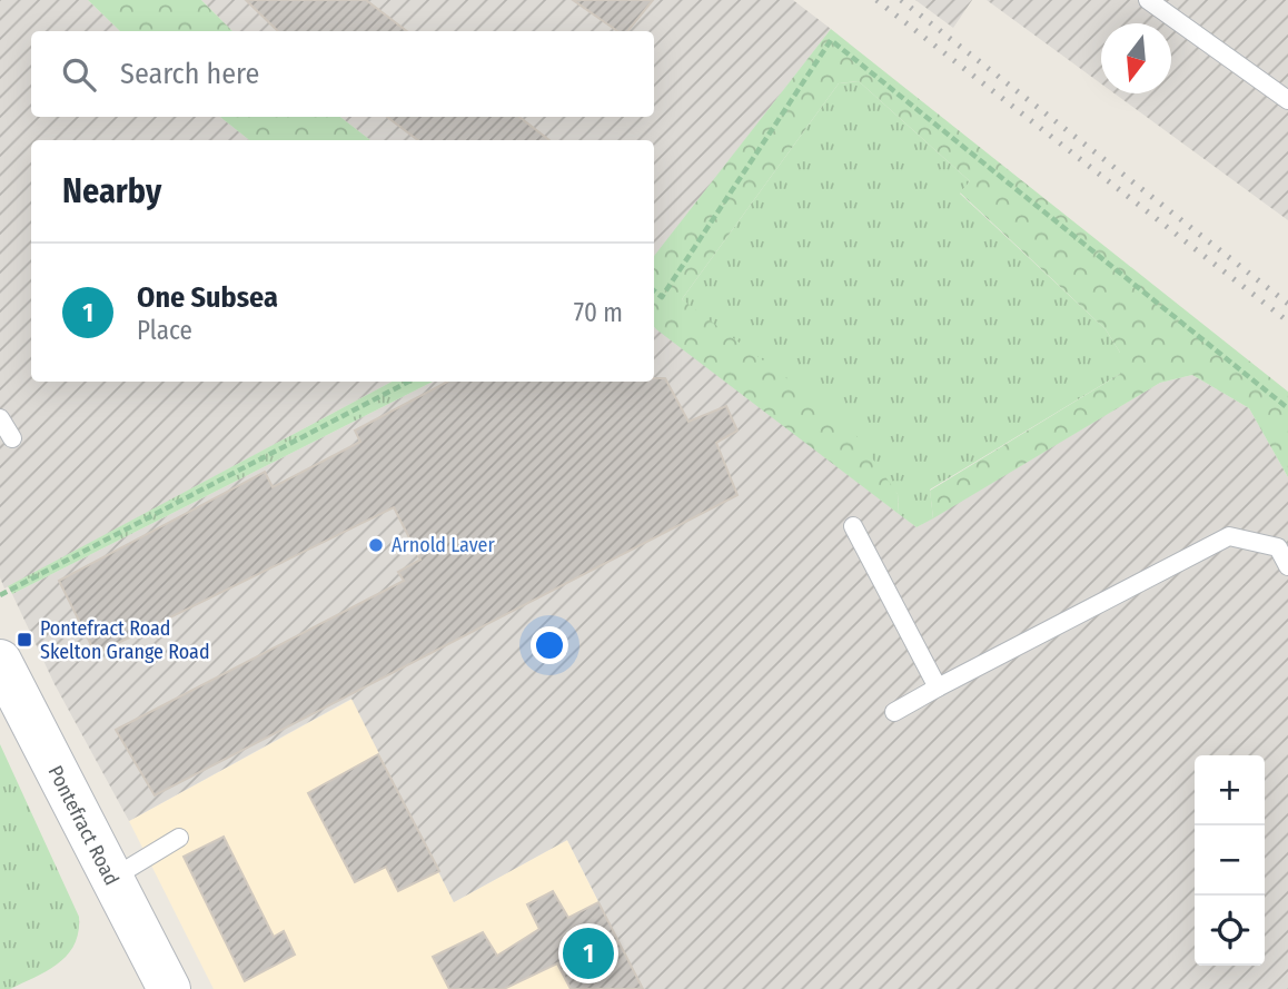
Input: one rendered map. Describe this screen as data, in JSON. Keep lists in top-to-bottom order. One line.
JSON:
{"streets":{"main road":["Pontefract Road"]},"places":{"other":["Arnold Laver"],"transit":["Pontefract Road Skelton Grange Road"]},"north":"bottom","page":{"search":"Search here","heading":"Nearby","list":[{"mark":"1","name":"One Subsea","note":"Place","value":"70 m"}],"map_buttons":["+","−"],"pins":"1"}}
